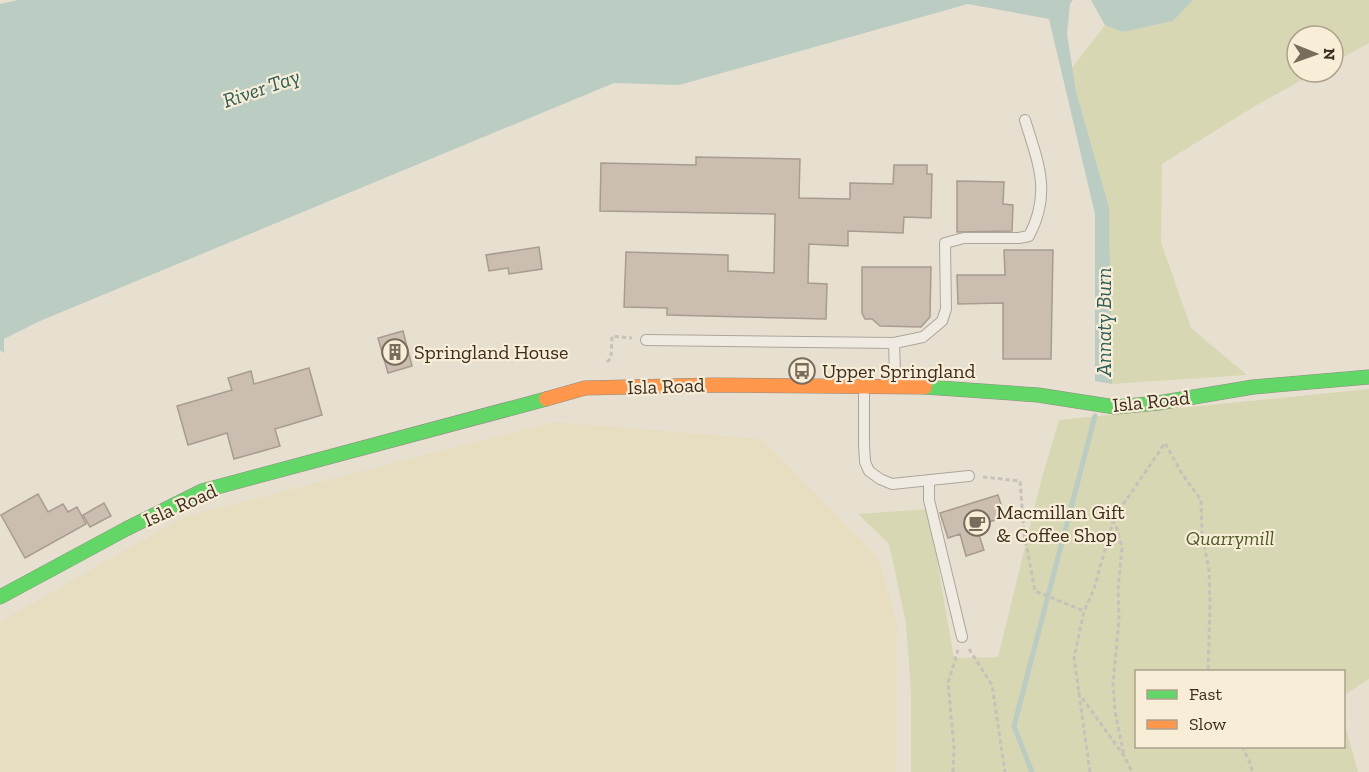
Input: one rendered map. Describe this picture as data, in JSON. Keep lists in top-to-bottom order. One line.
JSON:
{"streets":{"main road":["Isla Road"]},"water":["River Tay","Annaty Burn"],"parks":["Quarrymill"],"places":{"building":["Springland House"],"bus stop":["Upper Springland"],"cafe":["Macmillan Gift & Coffee Shop"]},"legend":["Fast","Slow"],"north":"right"}
